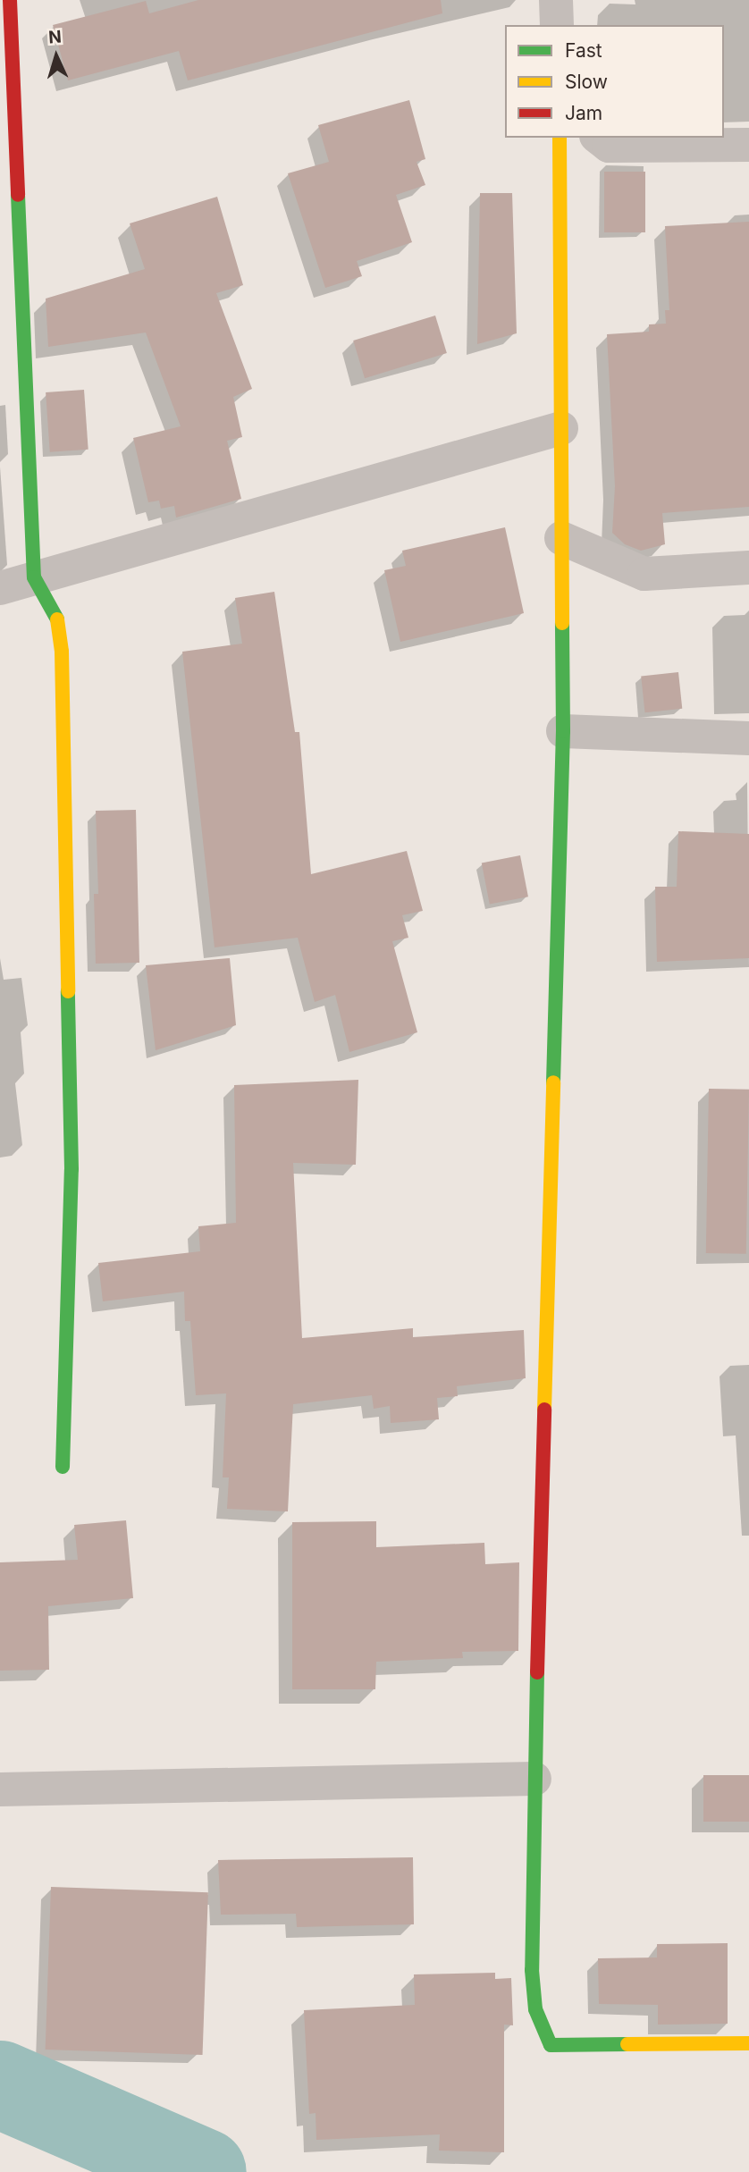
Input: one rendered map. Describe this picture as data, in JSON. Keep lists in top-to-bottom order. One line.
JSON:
{"legend":["Fast","Slow","Jam"],"north":"top"}
